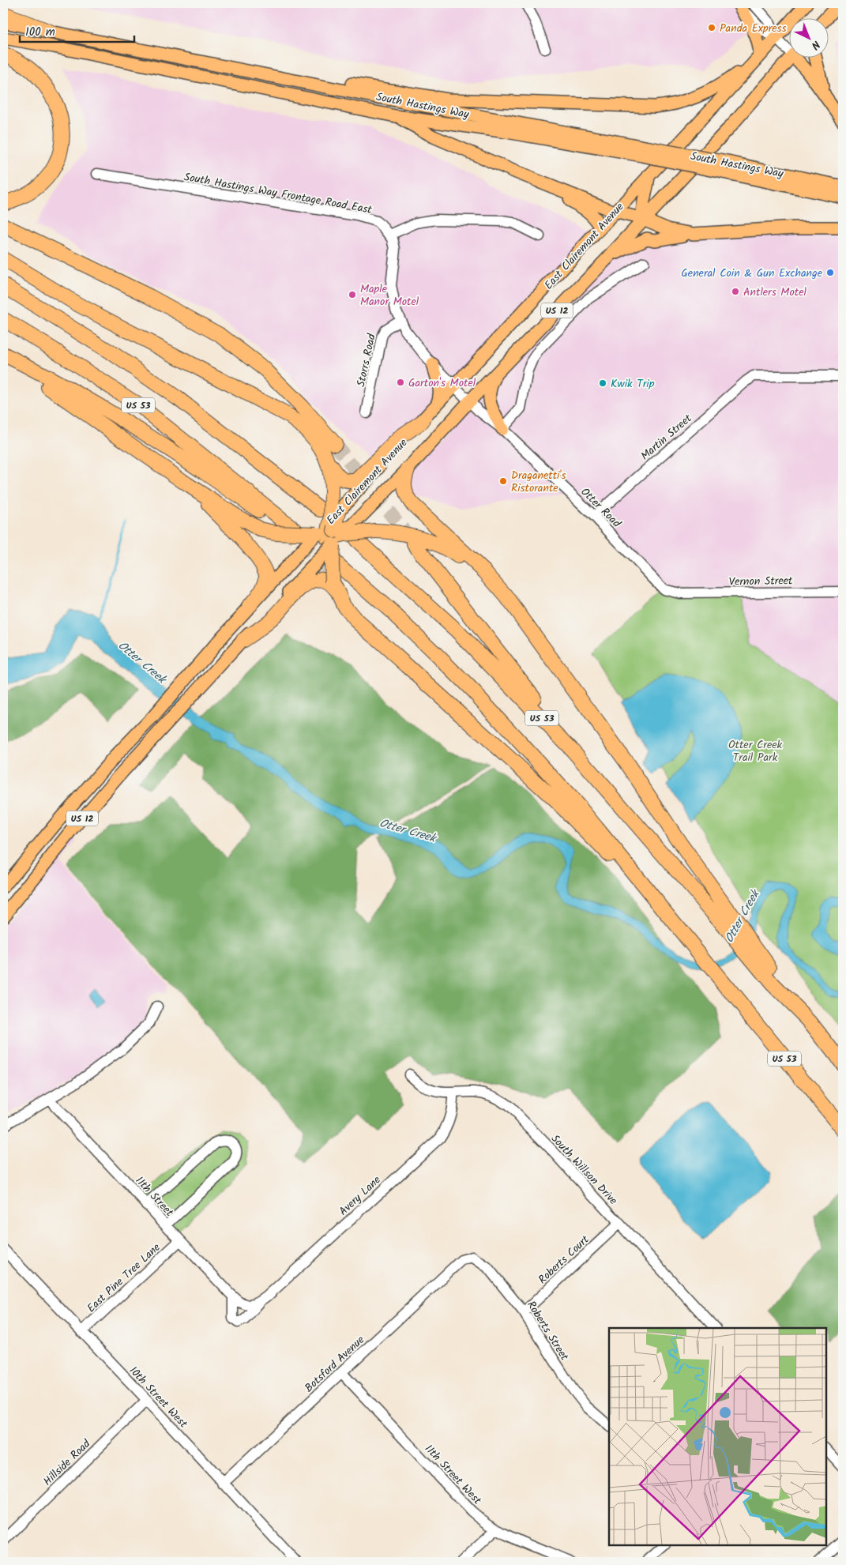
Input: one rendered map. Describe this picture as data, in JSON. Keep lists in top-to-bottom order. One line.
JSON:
{"streets":{"highway":["US 53"],"main road":["South Hastings Way","East Clairemont Avenue","US 12"],"street":["South Hastings Way Frontage Road East","Storrs Road","Martin Street","Otter Road","Vernon Street","South Willson Drive","Avery Lane","11th Street","Roberts Court","East Pine Tree Lane","Roberts Street","Botsford Avenue","10th Street West","Hillside Road","11th Street West"]},"crossings":[["East Clairemont Avenue","US 12"],["East Clairemont Avenue","US 53"],["East Clairemont Avenue","Otter Road"],["Martin Street","Otter Road"],["Otter Road","Vernon Street"],["South Willson Drive","Avery Lane"],["South Willson Drive","Roberts Court"],["Avery Lane","11th Street"],["11th Street","East Pine Tree Lane"],["Roberts Court","Roberts Street"],["East Pine Tree Lane","10th Street West"],["Roberts Street","Botsford Avenue"],["Botsford Avenue","10th Street West"],["Botsford Avenue","11th Street West"],["10th Street West","Hillside Road"]],"water":["Otter Creek"],"parks":["Otter Creek Trail Park"],"places":["Panda Express","General Coin & Gun Exchange","Antlers Motel","Maple Manor Motel","Garton's Motel","Kwik Trip","Draganetti's Ristorante"],"scale_bar":"100 m","north":"bottom right"}
